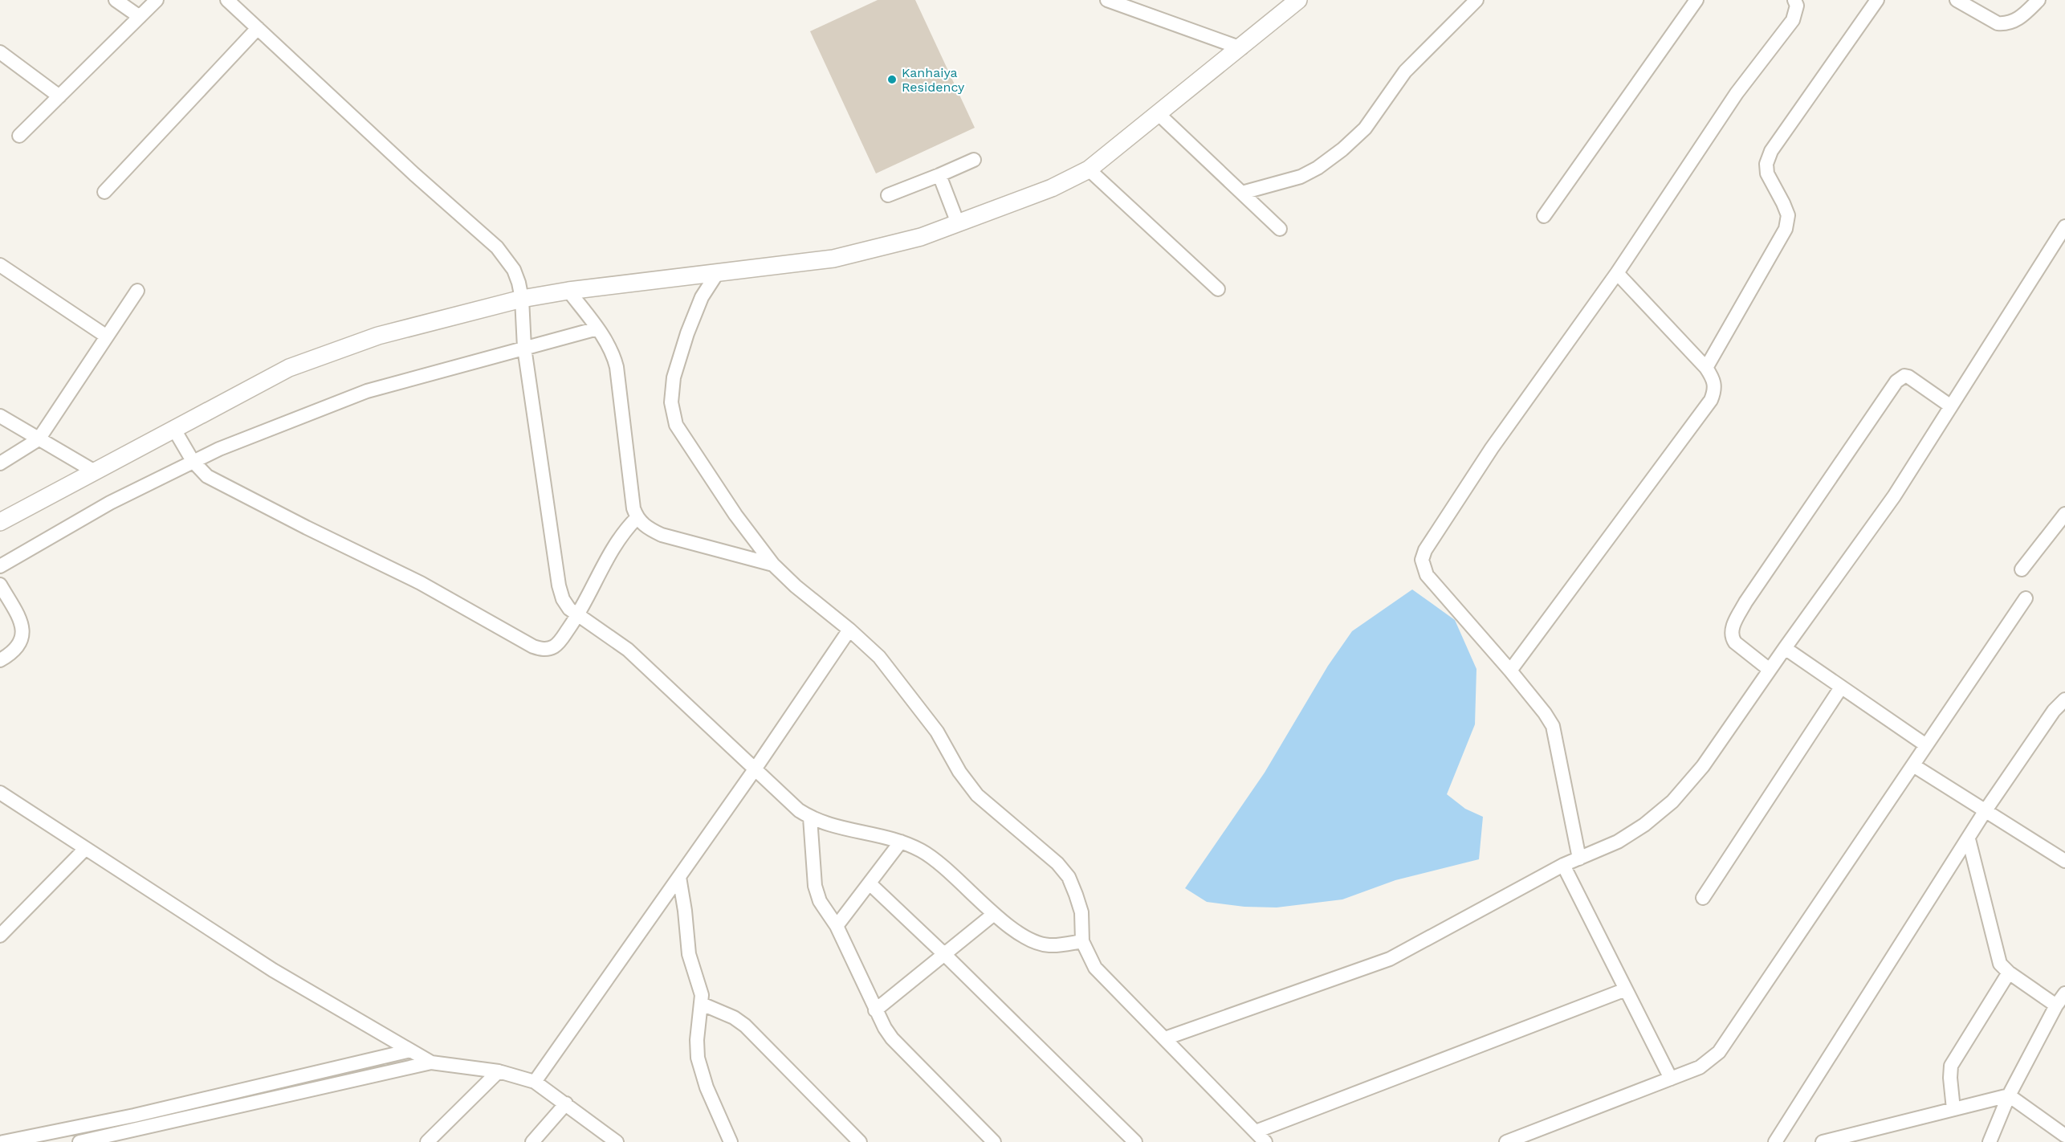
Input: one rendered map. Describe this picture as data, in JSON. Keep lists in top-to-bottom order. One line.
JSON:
{"places":["Kanhaiya Residency"]}
